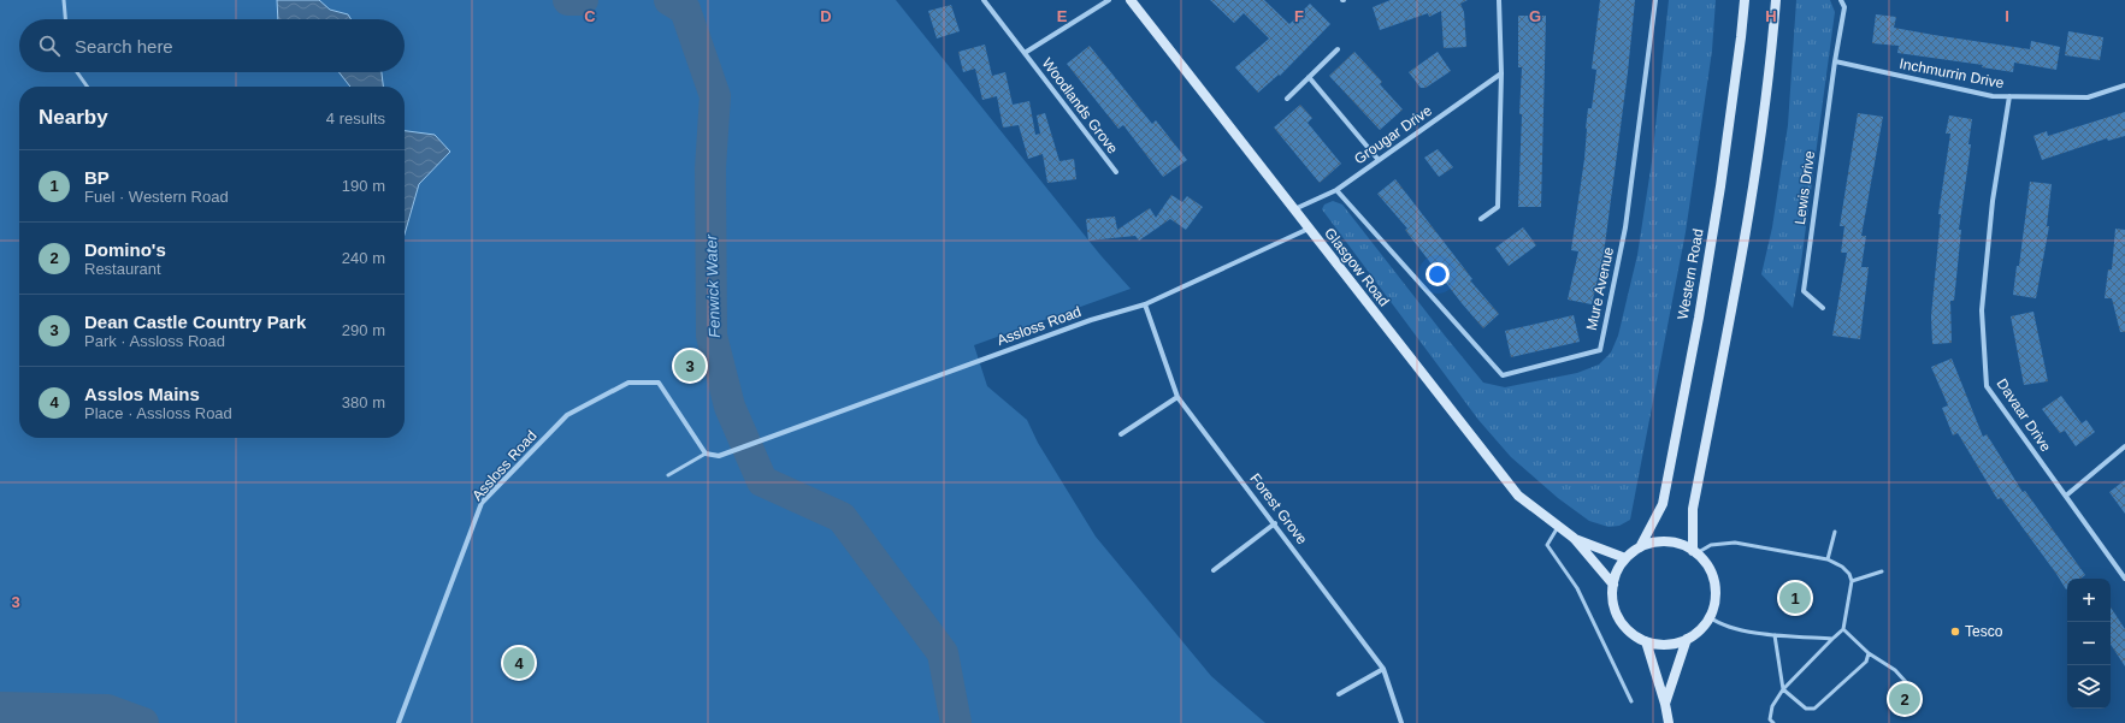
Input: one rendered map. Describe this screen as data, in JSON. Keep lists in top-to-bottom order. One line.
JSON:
{"streets":{"main road":["Glasgow Road","Western Road"],"street":["Inchmurrin Drive","Woodlands Grove","Grougar Drive","Lewis Drive","Mure Avenue","Assloss Road","Davaar Drive","Forest Grove"]},"crossings":[["Inchmurrin Drive","Lewis Drive"],["Inchmurrin Drive","Davaar Drive"],["Grougar Drive","Glasgow Road"],["Grougar Drive","Mure Avenue"],["Glasgow Road","Western Road"],["Glasgow Road","Assloss Road"],["Assloss Road","Forest Grove"]],"water":["Fenwick Water"],"places":["Tesco"],"page":{"search":"Search here","heading":["Nearby","4 results"],"list":[{"mark":"1","name":"BP","note":"Fuel · Western Road","value":"190 m"},{"mark":"2","name":"Domino's","note":"Restaurant","value":"240 m"},{"mark":"3","name":"Dean Castle Country Park","note":"Park · Assloss Road","value":"290 m"},{"mark":"4","name":"Asslos Mains","note":"Place · Assloss Road","value":"380 m"}],"pins":["3","1","4","2"],"map_buttons":["+","−"]},"grid":{"columns":["C","D","E","F","G","H","I"],"rows":["3"]}}
